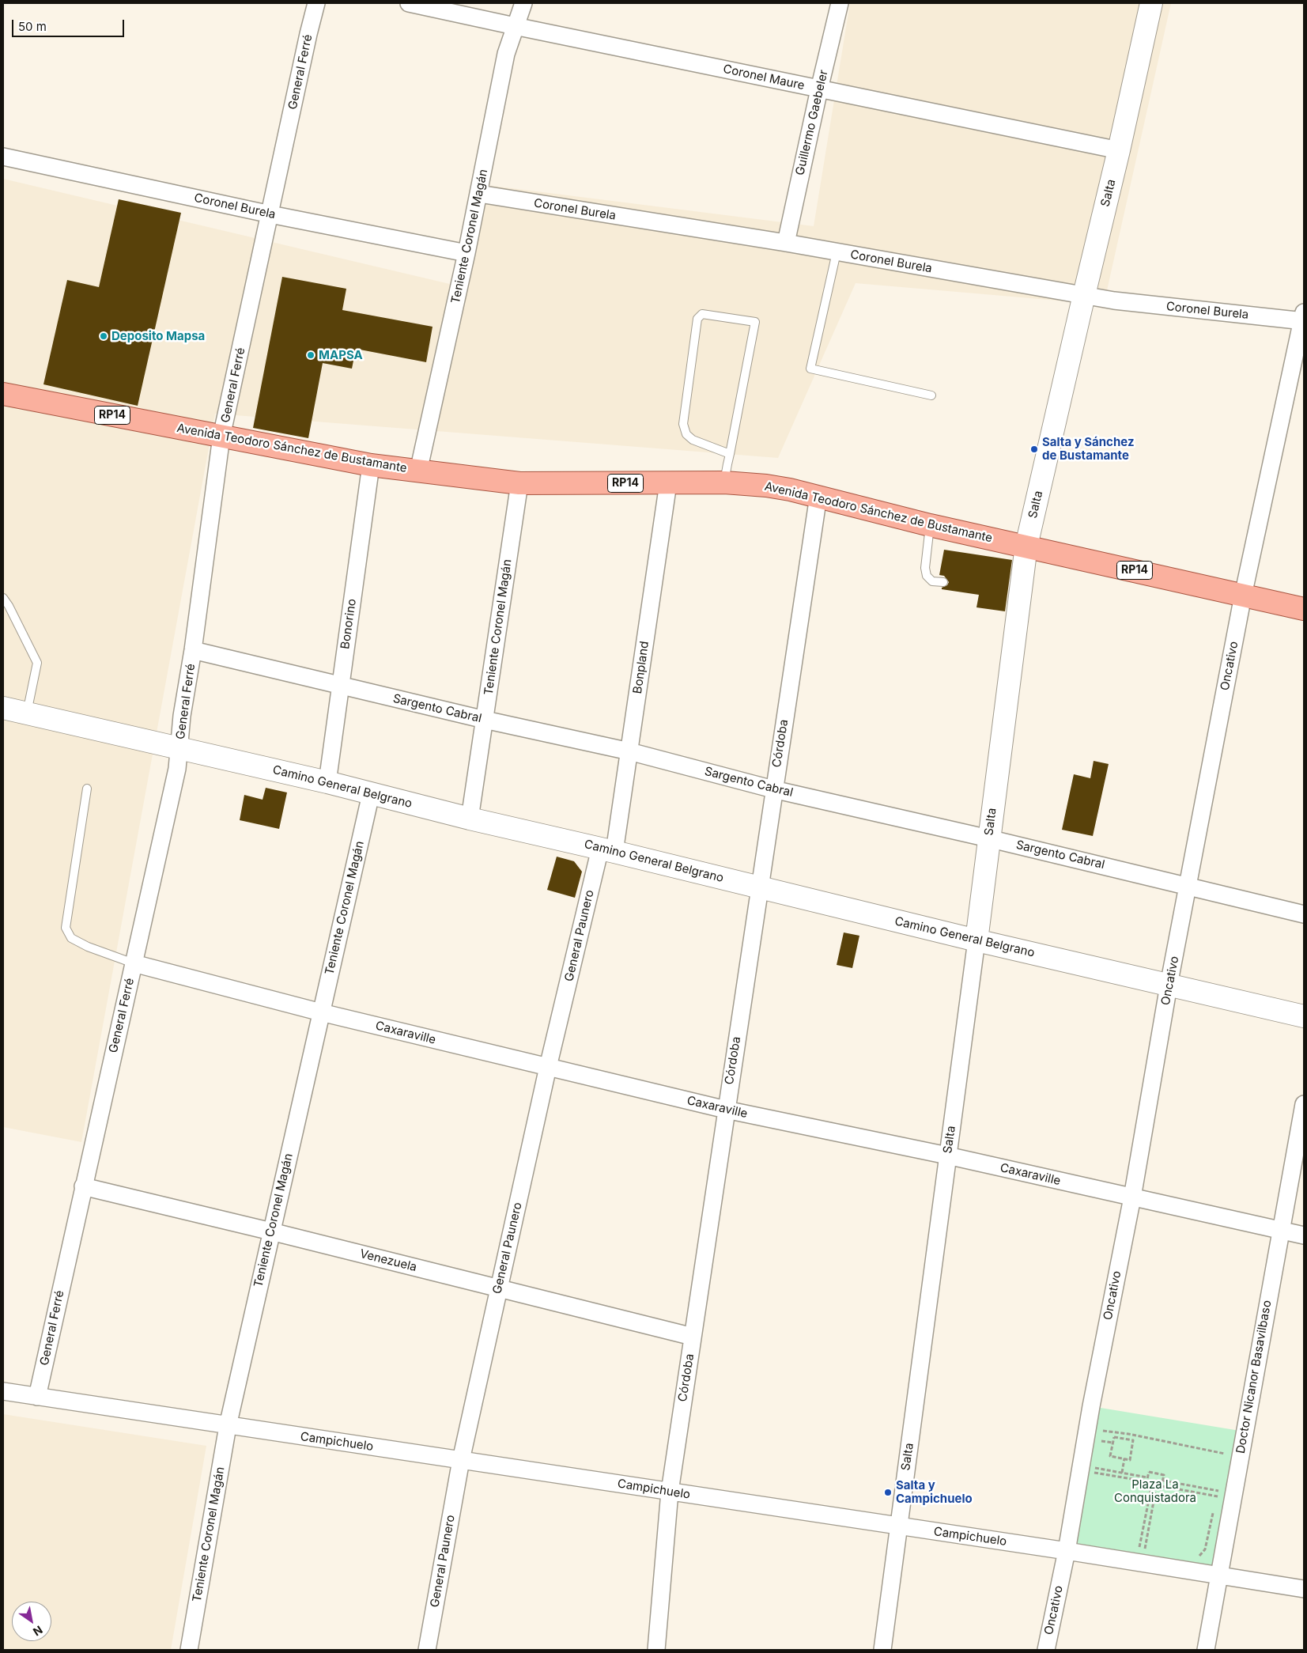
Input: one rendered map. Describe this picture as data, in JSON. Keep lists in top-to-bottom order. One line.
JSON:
{"streets":{"main road":["RP14","Avenida Teodoro Sánchez de Bustamante"],"street":["General Ferré","Coronel Maure","Guillermo Gaebeler","Salta","Coronel Burela","Teniente Coronel Magán","Bonorino","Oncativo","Bonpland","Sargento Cabral","Córdoba","Camino General Belgrano","General Paunero","Caxaraville","Venezuela","Doctor Nicanor Basavilbaso","Campichuelo"]},"crossings":[["General Ferré","Coronel Burela"],["General Ferré","Avenida Teodoro Sánchez de Bustamante"],["General Ferré","Sargento Cabral"],["General Ferré","Camino General Belgrano"],["General Ferré","Caxaraville"],["General Ferré","Venezuela"],["General Ferré","Campichuelo"],["Coronel Maure","Guillermo Gaebeler"],["Coronel Maure","Salta"],["Coronel Maure","Teniente Coronel Magán"],["Guillermo Gaebeler","Coronel Burela"],["Salta","Coronel Burela"],["Salta","Avenida Teodoro Sánchez de Bustamante"],["Salta","Sargento Cabral"],["Salta","Camino General Belgrano"],["Salta","Caxaraville"],["Salta","Campichuelo"],["Coronel Burela","Teniente Coronel Magán"],["Coronel Burela","Oncativo"],["Teniente Coronel Magán","Avenida Teodoro Sánchez de Bustamante"],["Teniente Coronel Magán","Sargento Cabral"],["Teniente Coronel Magán","Camino General Belgrano"],["Teniente Coronel Magán","Caxaraville"],["Teniente Coronel Magán","Venezuela"],["Teniente Coronel Magán","Campichuelo"],["Avenida Teodoro Sánchez de Bustamante","Bonorino"],["Avenida Teodoro Sánchez de Bustamante","Oncativo"],["Avenida Teodoro Sánchez de Bustamante","Bonpland"],["Avenida Teodoro Sánchez de Bustamante","Córdoba"],["Bonorino","Sargento Cabral"],["Bonorino","Camino General Belgrano"],["Oncativo","Sargento Cabral"],["Oncativo","Camino General Belgrano"],["Oncativo","Caxaraville"],["Oncativo","Campichuelo"],["Bonpland","Sargento Cabral"],["Bonpland","Camino General Belgrano"],["Bonpland","General Paunero"],["Sargento Cabral","Córdoba"],["Córdoba","Camino General Belgrano"],["Córdoba","Caxaraville"],["Córdoba","Venezuela"],["Córdoba","Campichuelo"],["Camino General Belgrano","General Paunero"],["General Paunero","Caxaraville"],["General Paunero","Venezuela"],["General Paunero","Campichuelo"],["Caxaraville","Doctor Nicanor Basavilbaso"],["Doctor Nicanor Basavilbaso","Campichuelo"]],"parks":["Plaza La Conquistadora"],"places":["Deposito Mapsa","MAPSA","Salta y Sánchez de Bustamante","Salta y Campichuelo"],"scale_bar":"50 m","north":"bottom right"}
